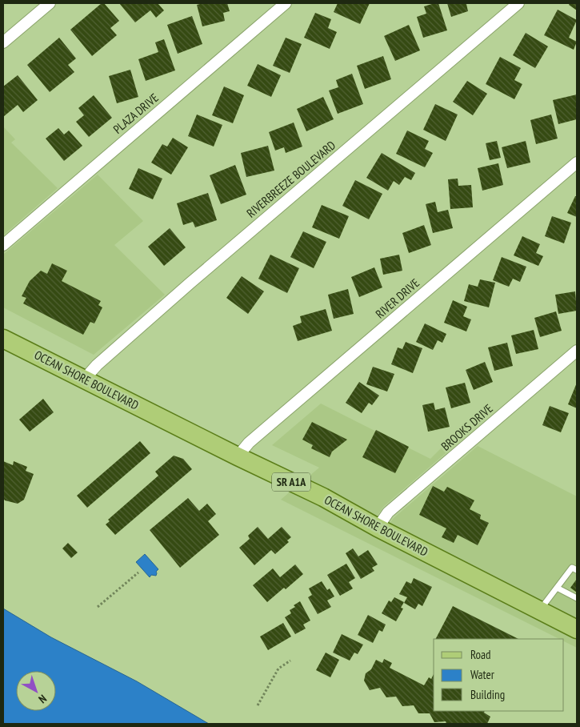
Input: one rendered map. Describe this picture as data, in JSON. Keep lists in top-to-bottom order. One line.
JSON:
{"streets":{"main road":["OCEAN SHORE BOULEVARD","SR A1A"],"street":["PLAZA DRIVE","RIVERBREEZE BOULEVARD","RIVER DRIVE","BROOKS DRIVE"]},"crossings":[["RIVERBREEZE BOULEVARD","OCEAN SHORE BOULEVARD"],["RIVER DRIVE","OCEAN SHORE BOULEVARD"],["OCEAN SHORE BOULEVARD","BROOKS DRIVE"]],"legend":["Road","Water","Building"],"north":"bottom right"}
